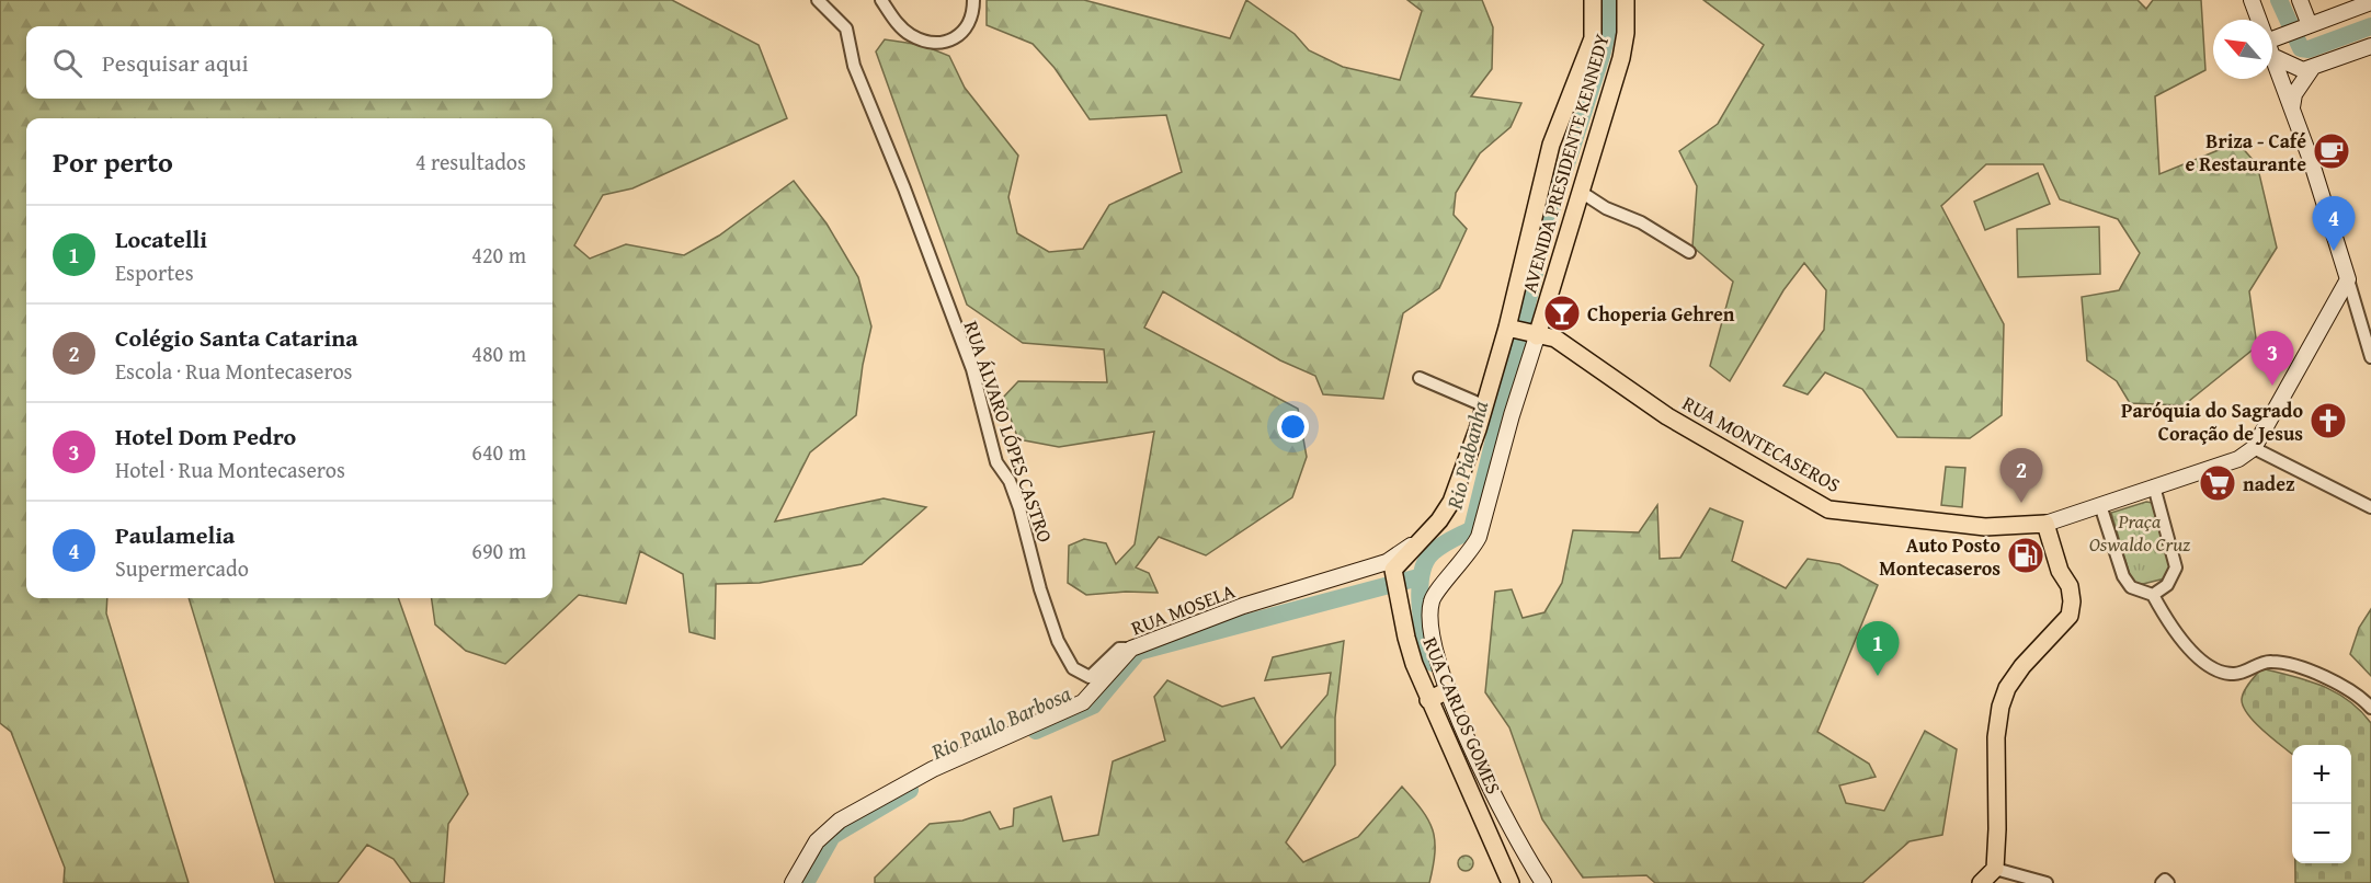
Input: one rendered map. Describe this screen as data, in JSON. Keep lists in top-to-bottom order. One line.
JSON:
{"streets":{"main road":["AVENIDA PRESIDENTE KENNEDY","RUA MONTECASEROS","RUA MOSELA","RUA CARLOS GOMES"],"street":["RUA ÁLVARO LÓPES CASTRO"]},"crossings":[["AVENIDA PRESIDENTE KENNEDY","RUA MONTECASEROS"],["AVENIDA PRESIDENTE KENNEDY","RUA MOSELA"],["AVENIDA PRESIDENTE KENNEDY","RUA CARLOS GOMES"],["RUA ÁLVARO LÓPES CASTRO","RUA MOSELA"],["RUA MOSELA","RUA CARLOS GOMES"]],"water":["Rio Piabanha","Rio Paulo Barbosa"],"parks":["Praça Oswaldo Cruz"],"places":{"cafe":["Briza - Café e Restaurante"],"bar":["Choperia Gehren"],"church":["Paróquia do Sagrado Coração de Jesus"],"supermarket":["nadez"],"fuel station":["Auto Posto Montecaseros"]},"north":"top left","page":{"search":"Pesquisar aqui","heading":["Por perto","4 resultados"],"pins":["4","3","2","1"],"list":[{"mark":"1","name":"Locatelli","note":"Esportes","value":"420 m"},{"mark":"2","name":"Colégio Santa Catarina","note":"Escola · Rua Montecaseros","value":"480 m"},{"mark":"3","name":"Hotel Dom Pedro","note":"Hotel · Rua Montecaseros","value":"640 m"},{"mark":"4","name":"Paulamelia","note":"Supermercado","value":"690 m"}],"map_buttons":["+","−"]}}
